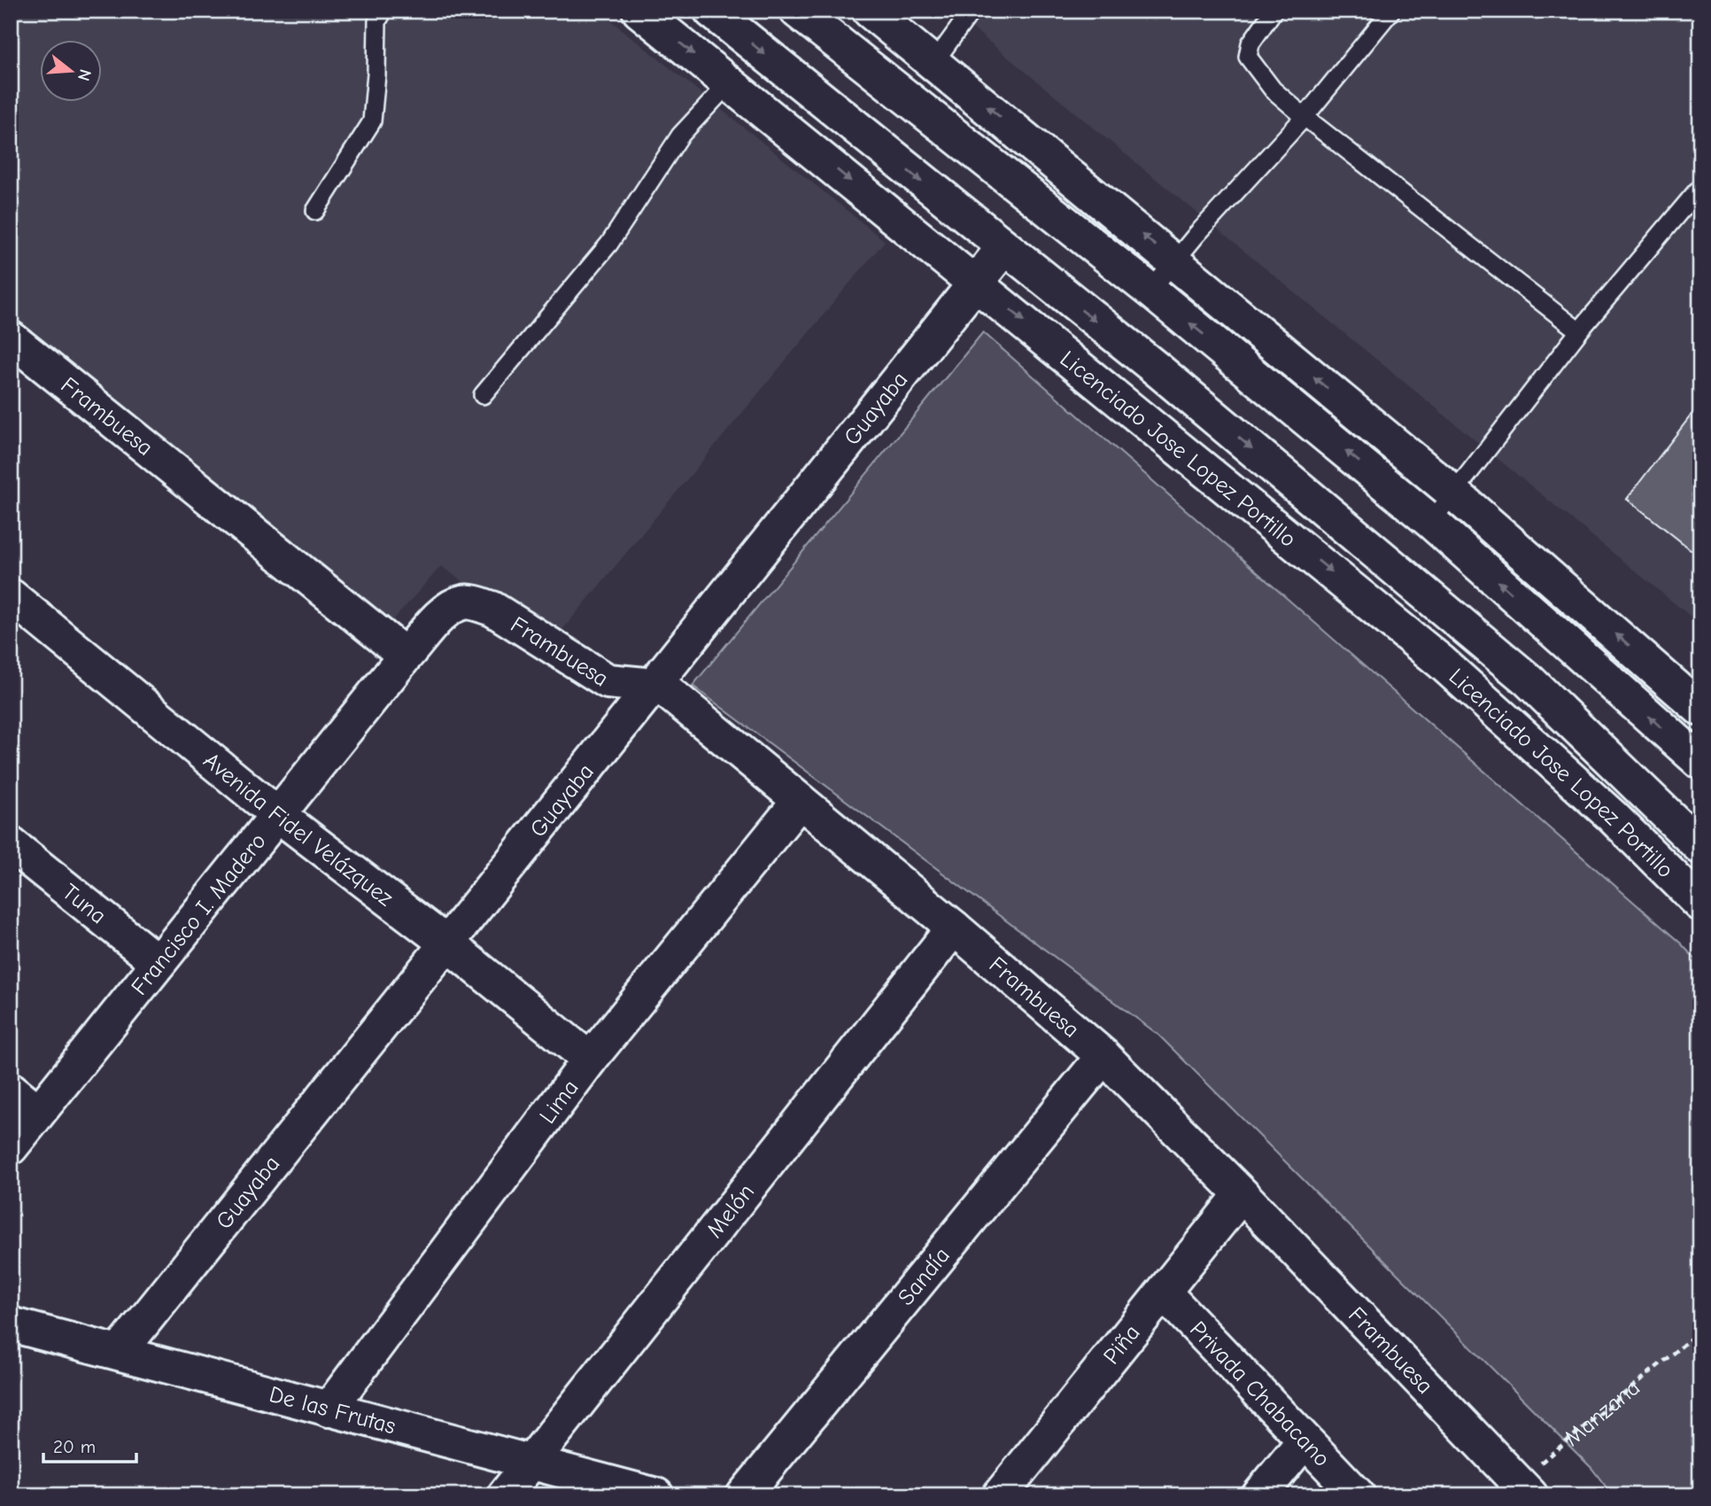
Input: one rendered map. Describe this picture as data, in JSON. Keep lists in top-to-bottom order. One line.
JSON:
{"streets":{"main road":["Guayaba","Frambuesa","Licenciado Jose Lopez Portillo","Avenida Fidel Velázquez","Tuna","Francisco I. Madero","Lima","Melón","Sandía","Piña","Privada Chabacano","De las Frutas"],"path":["Manzana"]},"crossings":[["Guayaba","Frambuesa"],["Guayaba","Licenciado Jose Lopez Portillo"],["Guayaba","Avenida Fidel Velázquez"],["Guayaba","De las Frutas"],["Frambuesa","Francisco I. Madero"],["Frambuesa","Lima"],["Frambuesa","Melón"],["Frambuesa","Sandía"],["Frambuesa","Piña"],["Frambuesa","Manzana"],["Avenida Fidel Velázquez","Francisco I. Madero"],["Avenida Fidel Velázquez","Lima"],["Tuna","Francisco I. Madero"],["Lima","De las Frutas"],["Melón","De las Frutas"],["Piña","Privada Chabacano"]],"scale_bar":"20 m","north":"right"}
